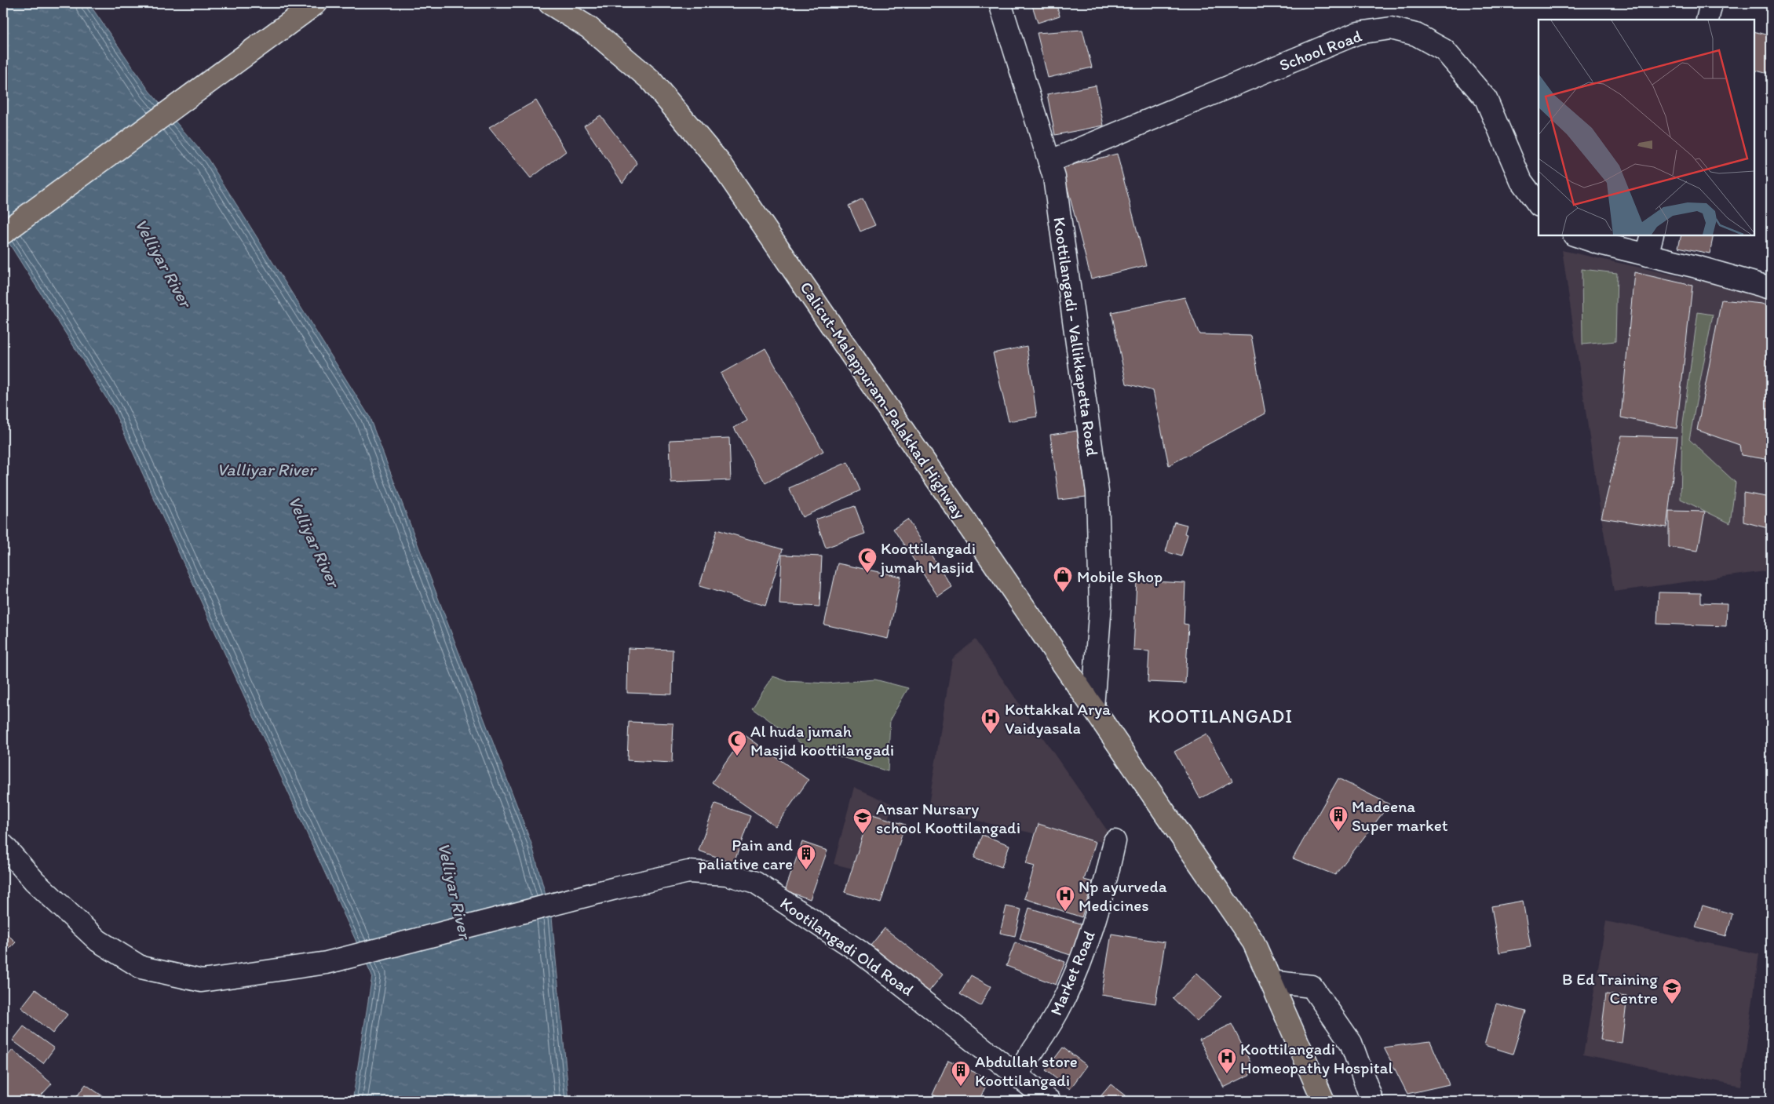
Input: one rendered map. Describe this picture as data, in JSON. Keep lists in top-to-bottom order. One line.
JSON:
{"streets":{"highway":["Calicut-Malappuram-Palakkad Highway"],"street":["School Road","Koottilangadi - Vallikkapetta Road","Kootilangadi Old Road","Market Road"]},"crossings":[["School Road","Koottilangadi - Vallikkapetta Road"],["Koottilangadi - Vallikkapetta Road","Calicut-Malappuram-Palakkad Highway"],["Kootilangadi Old Road","Market Road"]],"districts":["KOOTILANGADI"],"water":["Velliyar River","Valliyar River"],"places":{"mosque":["Koottilangadi jumah Masjid","Al huda jumah Masjid koottilangadi"],"shop":["Mobile Shop"],"hospital":["Kottakkal Arya Vaidyasala","Np ayurveda Medicines","Koottilangadi Homeopathy Hospital"],"building":["Madeena Super market","Pain and paliative care","Abdullah store Koottilangadi"],"school or university":["Ansar Nursary school Koottilangadi","B Ed Training Centre"]}}
